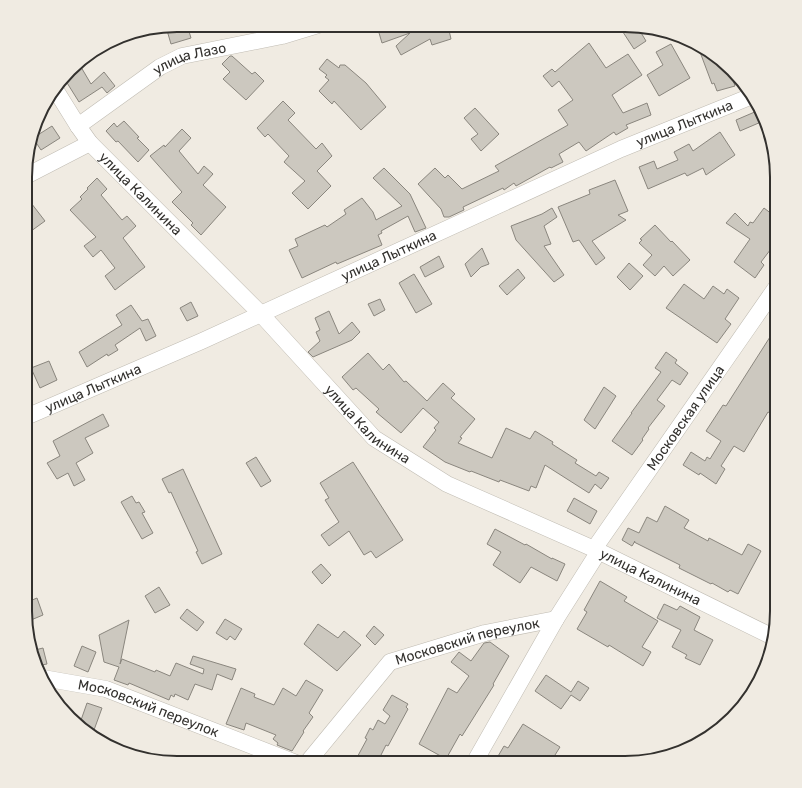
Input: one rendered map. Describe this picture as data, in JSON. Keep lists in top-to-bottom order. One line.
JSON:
{"streets":{"street":["улица Лазо","улица Лыткина","улица Калинина","Московская улица","Московский переулок"]},"crossings":[["улица Лазо","улица Калинина"],["улица Лыткина","улица Калинина"],["улица Калинина","Московская улица"],["Московская улица","Московский переулок"]]}
